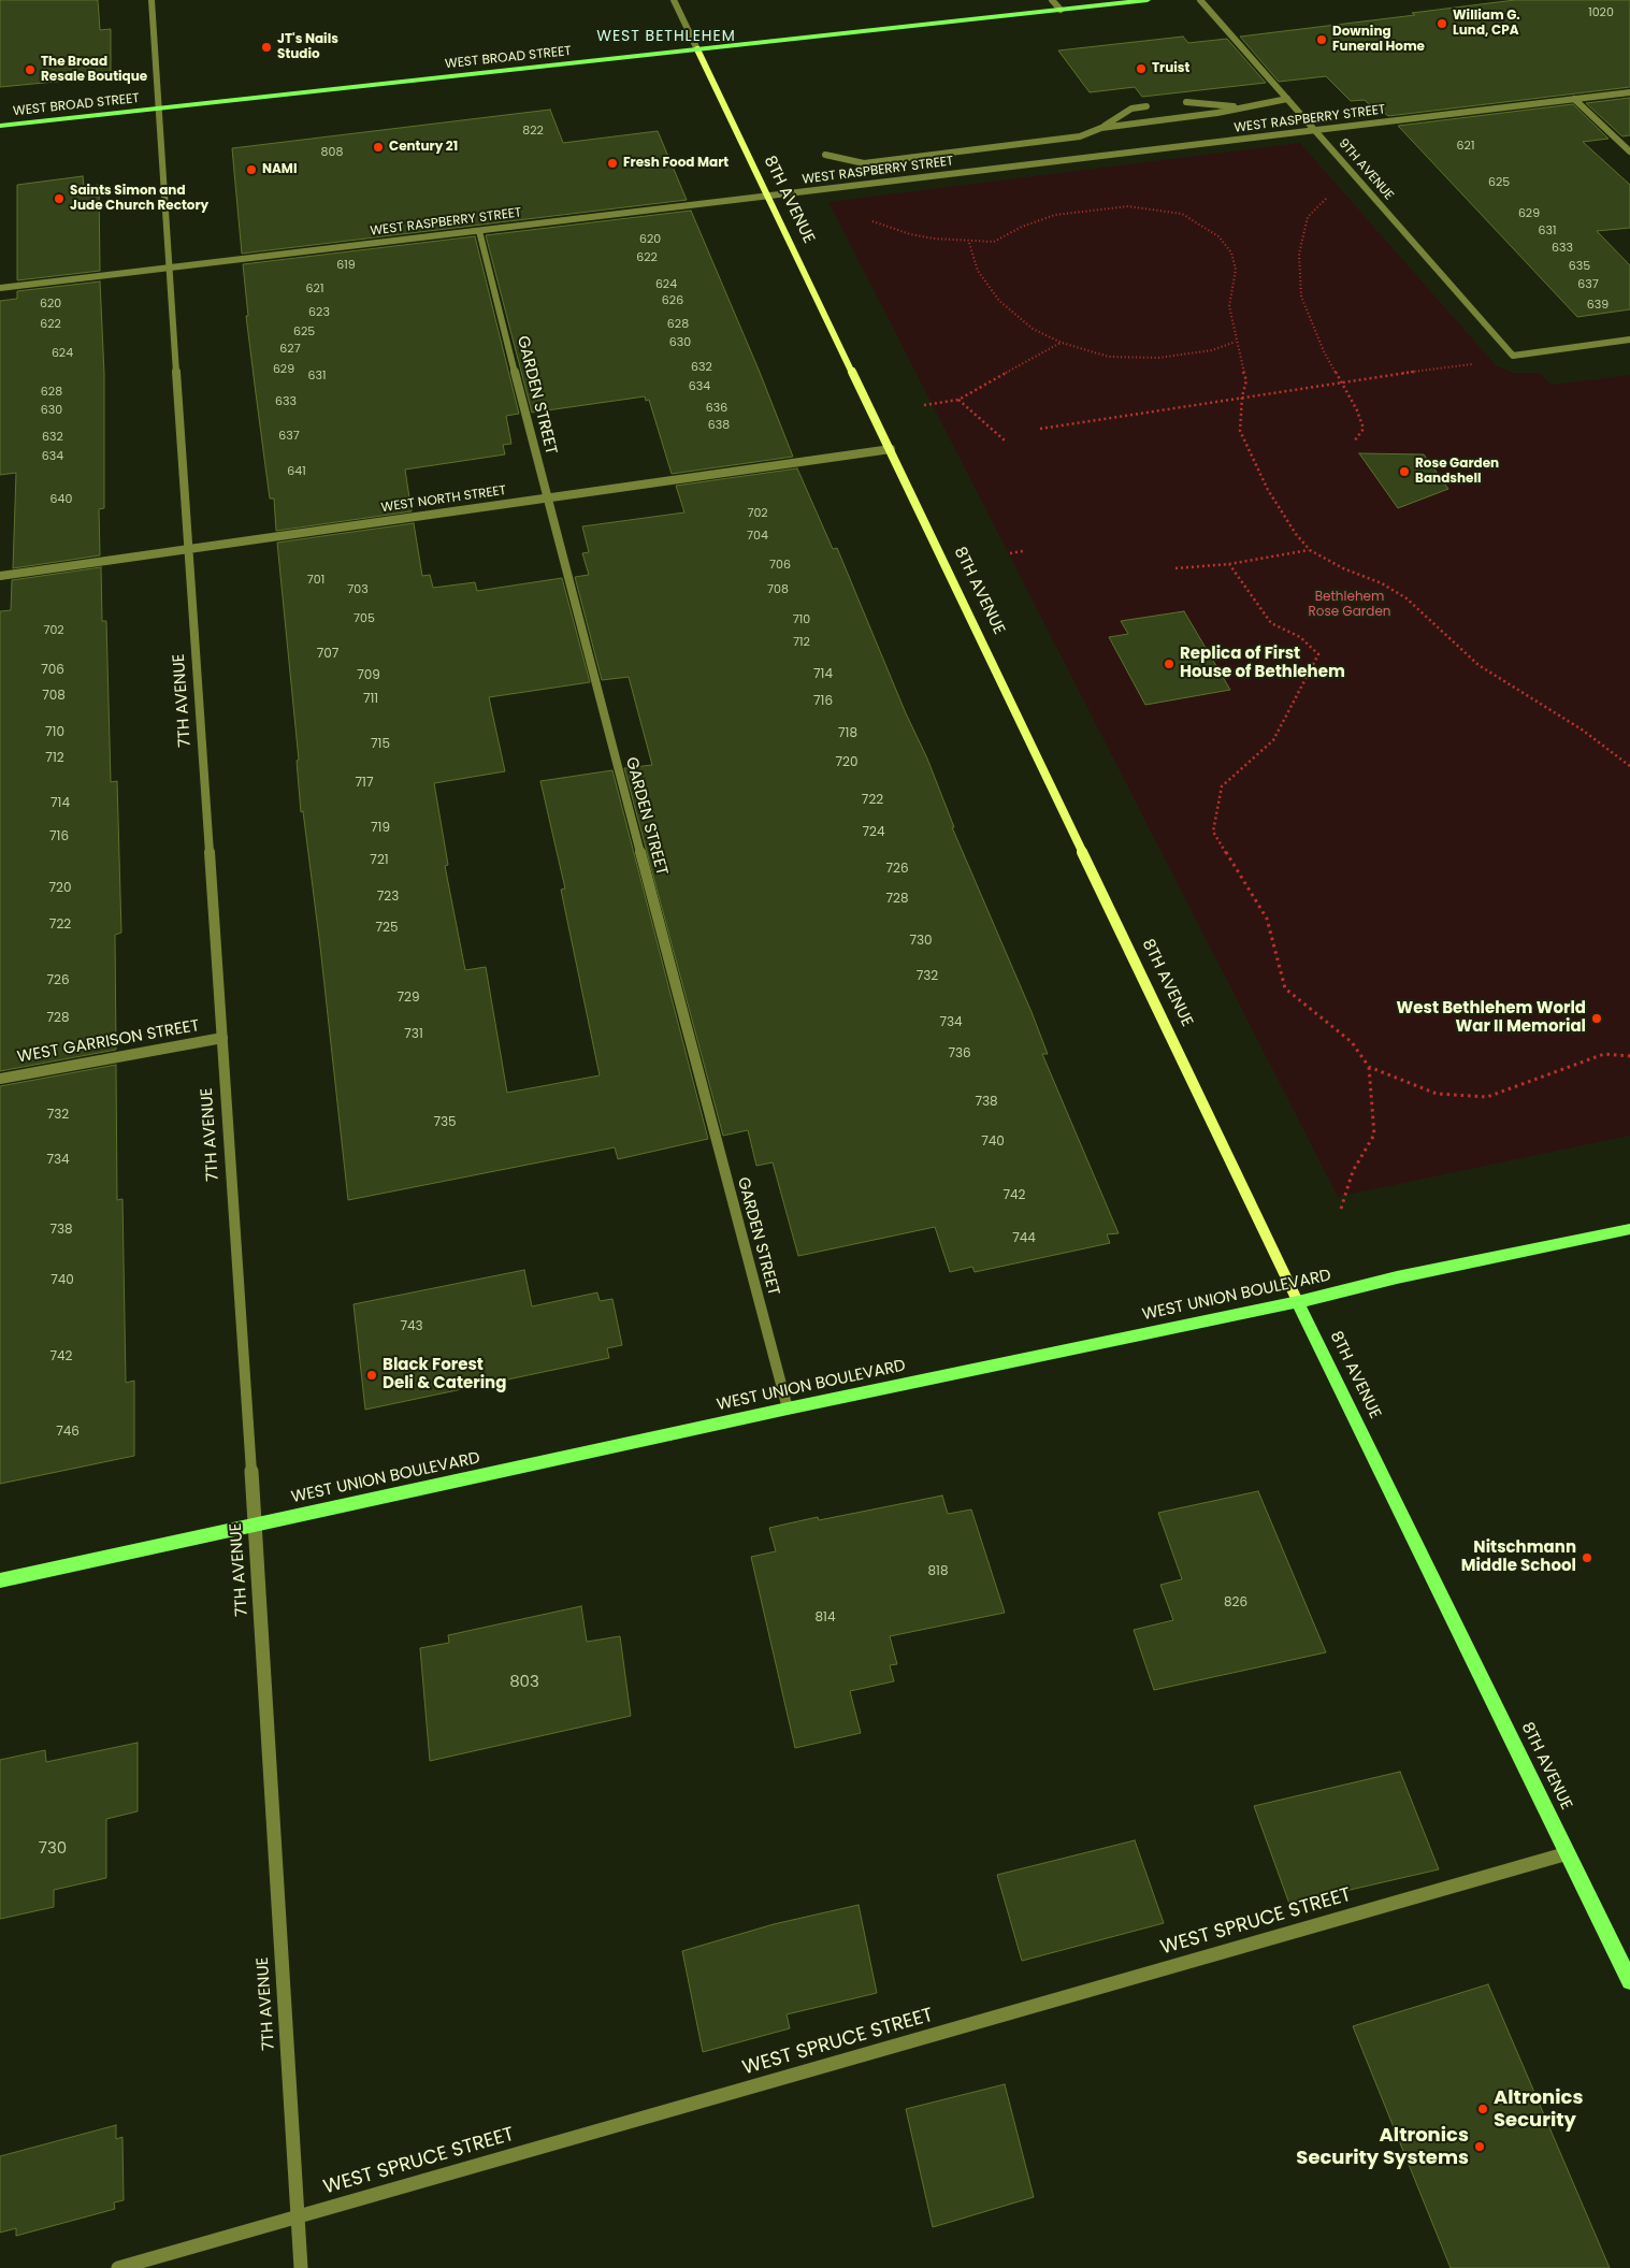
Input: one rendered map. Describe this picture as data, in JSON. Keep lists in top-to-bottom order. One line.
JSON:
{"streets":{"main road":["WEST BROAD STREET","8TH AVENUE","WEST UNION BOULEVARD"],"street":["WEST RASPBERRY STREET","9TH AVENUE","GARDEN STREET","WEST NORTH STREET","7TH AVENUE","WEST GARRISON STREET","WEST SPRUCE STREET"]},"crossings":[["WEST BROAD STREET","8TH AVENUE"],["WEST BROAD STREET","7TH AVENUE"],["WEST RASPBERRY STREET","9TH AVENUE"],["WEST RASPBERRY STREET","8TH AVENUE"],["WEST RASPBERRY STREET","GARDEN STREET"],["WEST RASPBERRY STREET","7TH AVENUE"],["8TH AVENUE","WEST NORTH STREET"],["8TH AVENUE","WEST UNION BOULEVARD"],["8TH AVENUE","WEST SPRUCE STREET"],["GARDEN STREET","WEST NORTH STREET"],["GARDEN STREET","WEST UNION BOULEVARD"],["WEST NORTH STREET","7TH AVENUE"],["7TH AVENUE","WEST GARRISON STREET"],["7TH AVENUE","WEST UNION BOULEVARD"],["7TH AVENUE","WEST SPRUCE STREET"]],"districts":["WEST BETHLEHEM"],"parks":["Bethlehem Rose Garden"],"places":["William G. Lund, CPA","Downing Funeral Home","JT's Nails Studio","Truist","The Broad Resale Boutique","Century 21","Fresh Food Mart","NAMI","Saints Simon and Jude Church Rectory","Rose Garden Bandshell","Replica of First House of Bethlehem","West Bethlehem World War II Memorial","Black Forest Deli & Catering","Nitschmann Middle School","Altronics Security","Altronics Security Systems"],"house_numbers":["1020","822","621","808","625","629","631","620","633","622","619","635","624","637","621","626","620","639","623","622","628","625","630","627","624","632","629","631","634","628","633","636","630","638","637","632","634","641","640","702","704","706","701","703","708","705","710","702","712","707","706","714","709","708","711","716","710","718","715","712","720","717","722","714","719","724","716","721","726","720","723","728","722","725","730","732","726","729","728","734","731","736","738","732","735","740","734","742","738","744","740","743","742","746","818","826","814","803","730"]}
